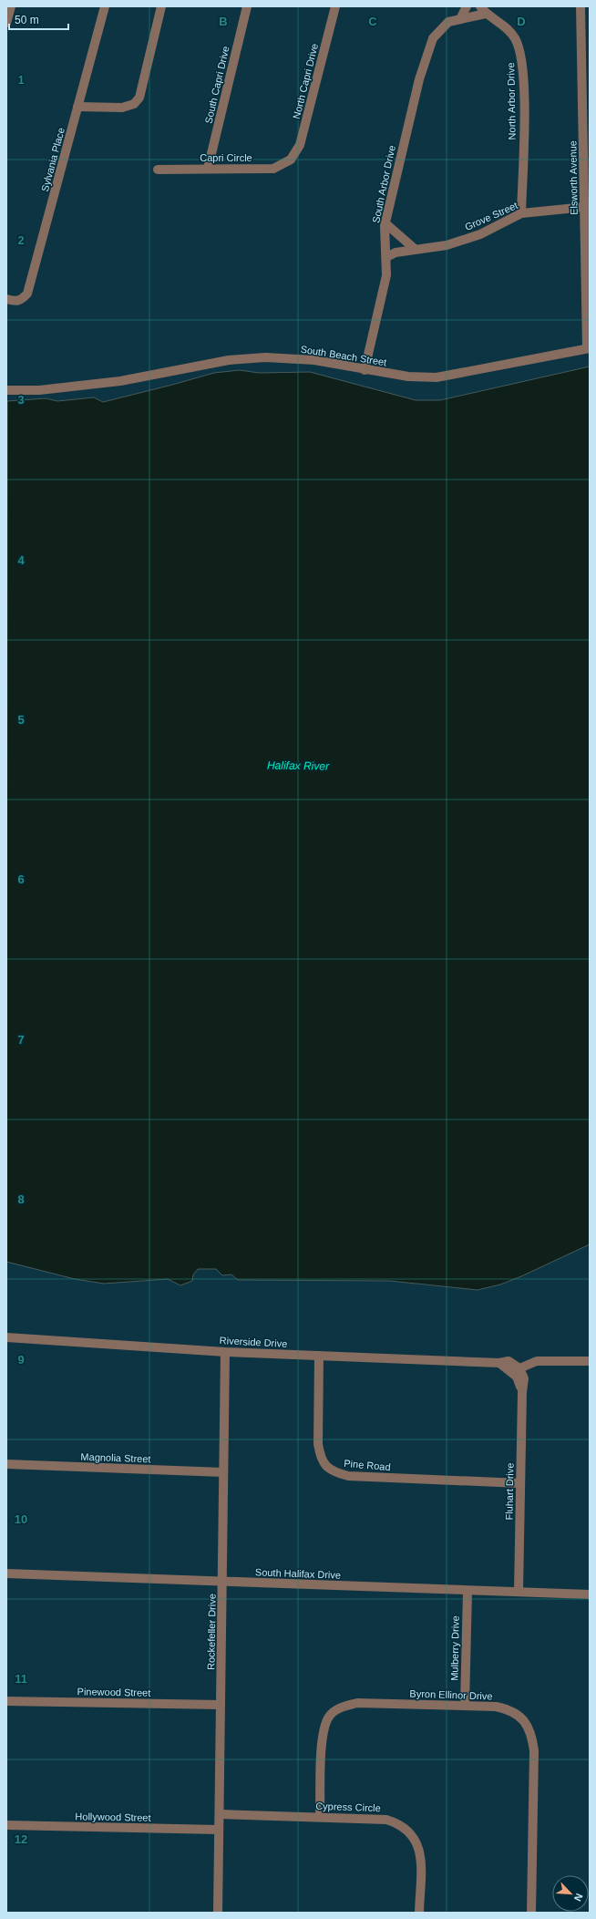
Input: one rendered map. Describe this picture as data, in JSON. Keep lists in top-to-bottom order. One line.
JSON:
{"streets":{"street":["North Capri Drive","South Capri Drive","North Arbor Drive","Capri Circle","Sylvania Place","Elsworth Avenue","South Arbor Drive","Grove Street","South Beach Street","Riverside Drive","Magnolia Street","Pine Road","Fluhart Drive","South Halifax Drive","Rockefeller Drive","Mulberry Drive","Pinewood Street","Byron Ellinor Drive","Cypress Circle","Hollywood Street"]},"crossings":[["North Capri Drive","Capri Circle"],["South Capri Drive","Capri Circle"],["North Arbor Drive","South Arbor Drive"],["North Arbor Drive","Grove Street"],["Elsworth Avenue","Grove Street"],["Elsworth Avenue","South Beach Street"],["South Arbor Drive","Grove Street"],["South Arbor Drive","South Beach Street"],["Riverside Drive","Pine Road"],["Riverside Drive","Fluhart Drive"],["Riverside Drive","Rockefeller Drive"],["Magnolia Street","Rockefeller Drive"],["Pine Road","Fluhart Drive"],["Fluhart Drive","South Halifax Drive"],["South Halifax Drive","Rockefeller Drive"],["South Halifax Drive","Mulberry Drive"],["Rockefeller Drive","Pinewood Street"],["Rockefeller Drive","Cypress Circle"],["Rockefeller Drive","Hollywood Street"],["Mulberry Drive","Byron Ellinor Drive"],["Byron Ellinor Drive","Cypress Circle"]],"water":["Halifax River"],"scale_bar":"50 m","north":"bottom right","grid":{"columns":["B","C","D"],"rows":["1","2","3","4","5","6","7","8","9","10","11","12"]}}
